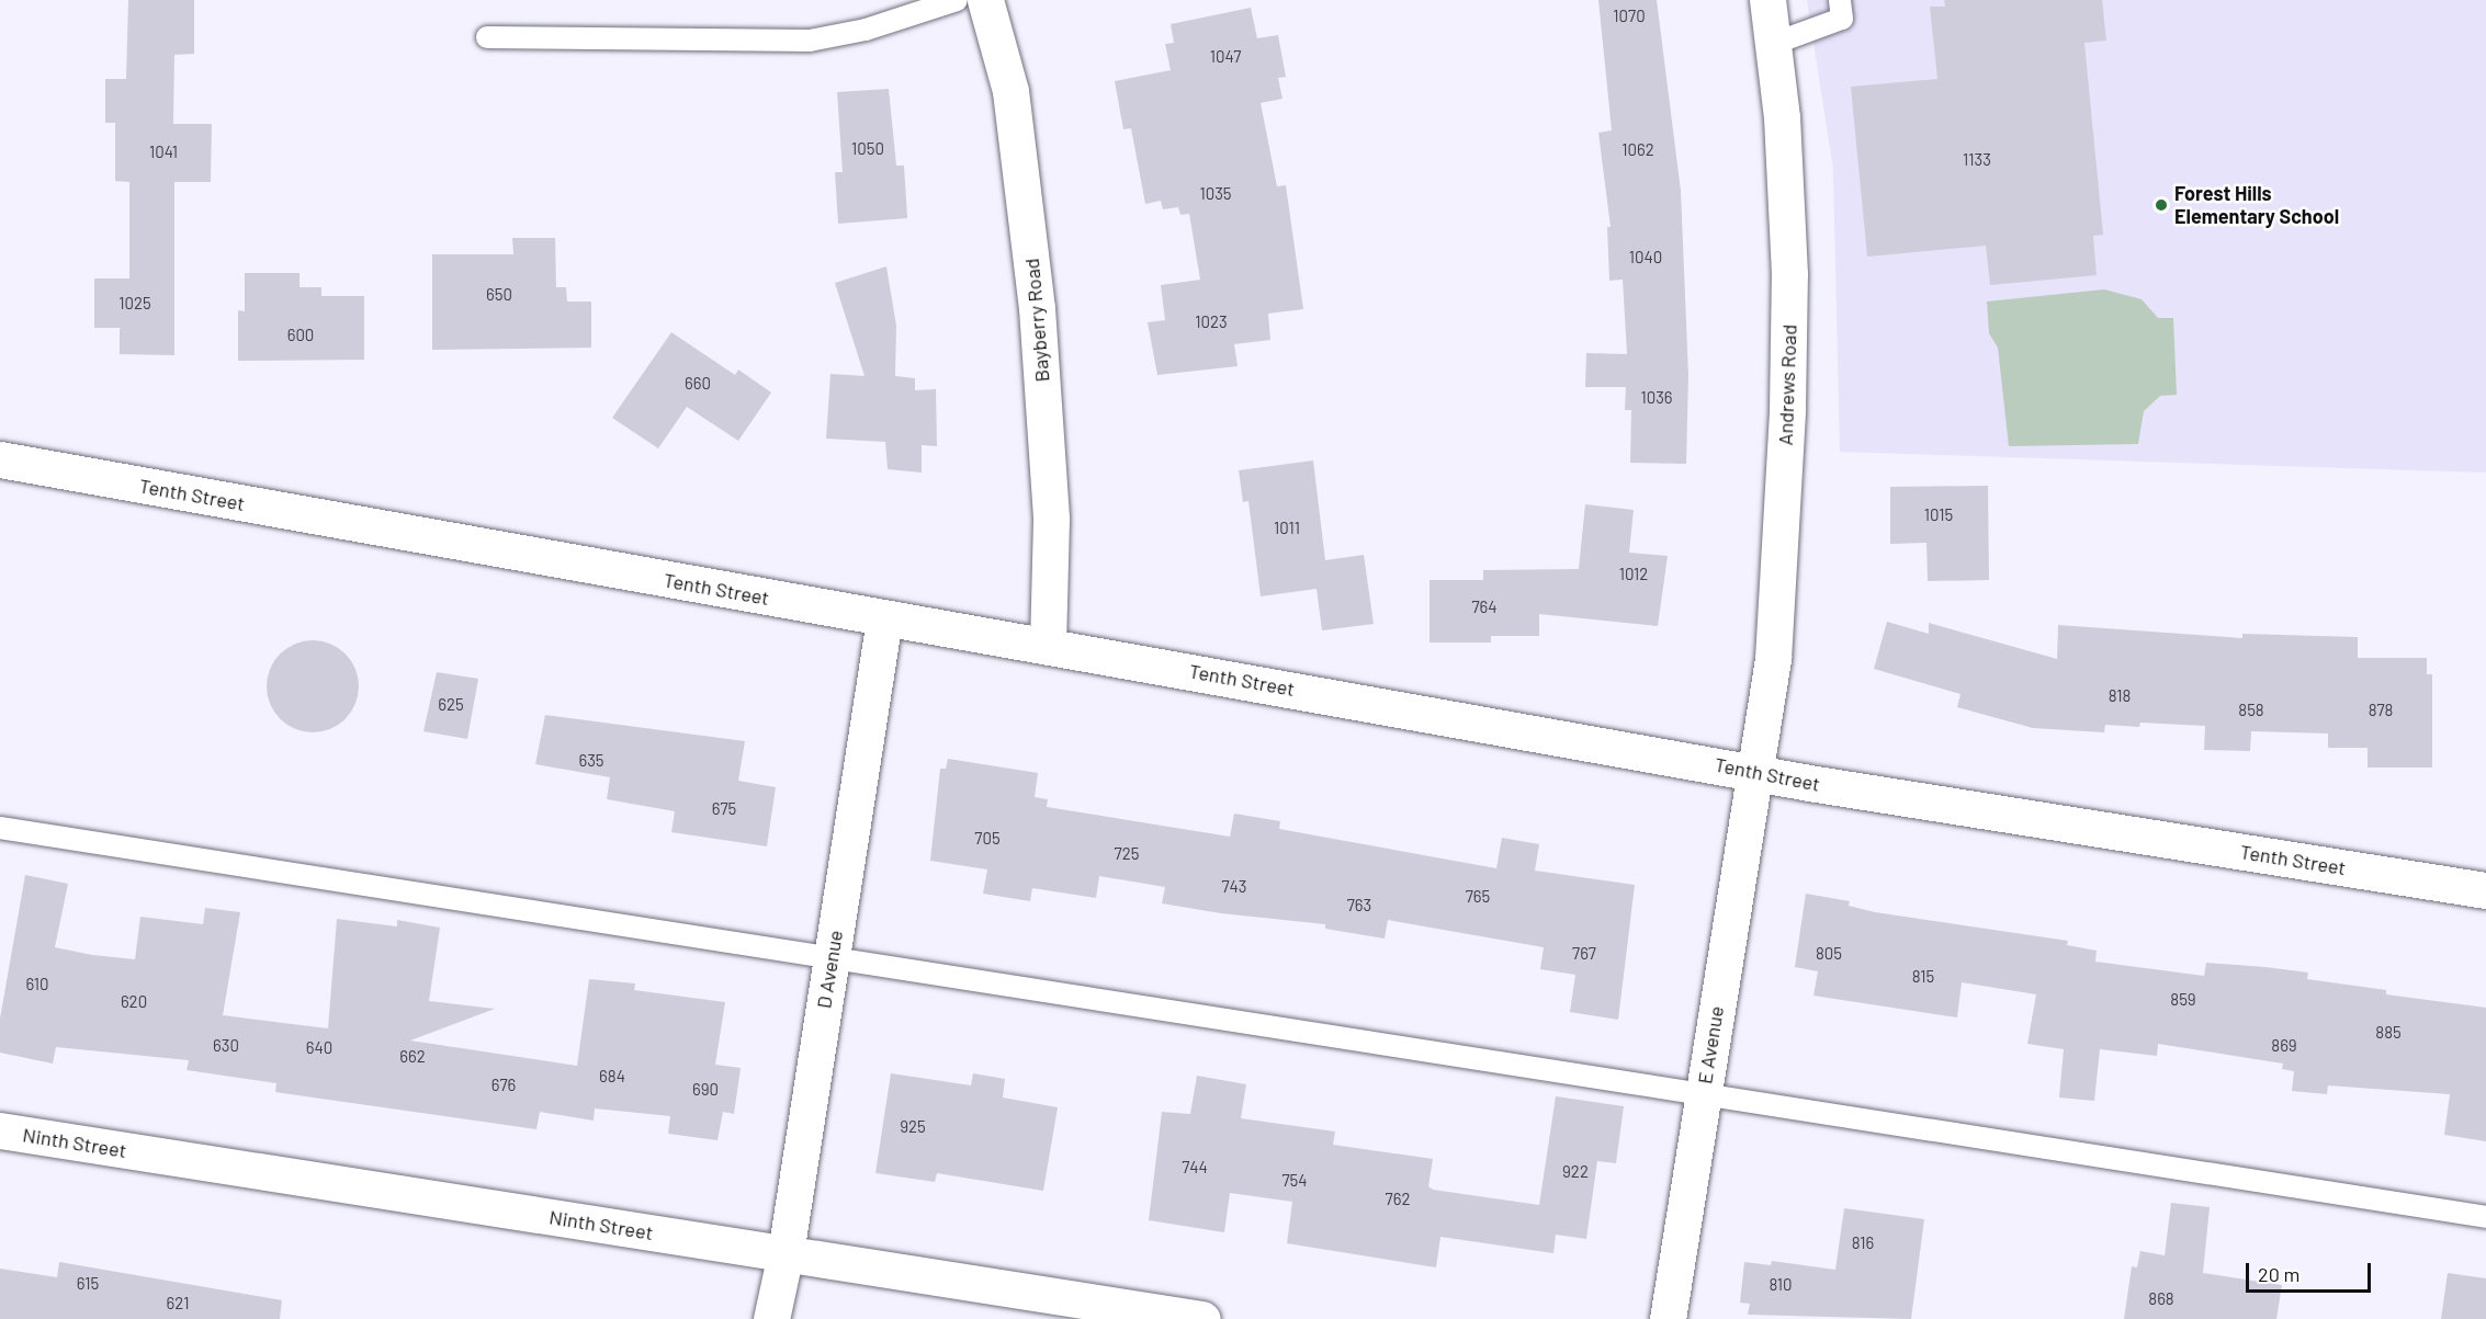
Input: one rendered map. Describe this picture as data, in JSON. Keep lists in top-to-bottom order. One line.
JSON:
{"streets":{"street":["Bayberry Road","Andrews Road","Tenth Street","D Avenue","E Avenue","Ninth Street"]},"crossings":[["Bayberry Road","Tenth Street"],["Andrews Road","Tenth Street"],["Andrews Road","E Avenue"],["Tenth Street","D Avenue"],["Tenth Street","E Avenue"],["D Avenue","Ninth Street"]],"places":["Forest Hills Elementary School"],"house_numbers":["1070","1047","1050","1062","1041","1133","1035","1040","650","1025","1023","600","660","1036","1015","1011","1012","764","818","625","858","878","635","675","705","725","743","765","763","767","805","815","610","859","620","885","630","869","640","662","684","676","690","925","744","922","754","762","816","615","810","868","621"],"scale_bar":"20 m"}
